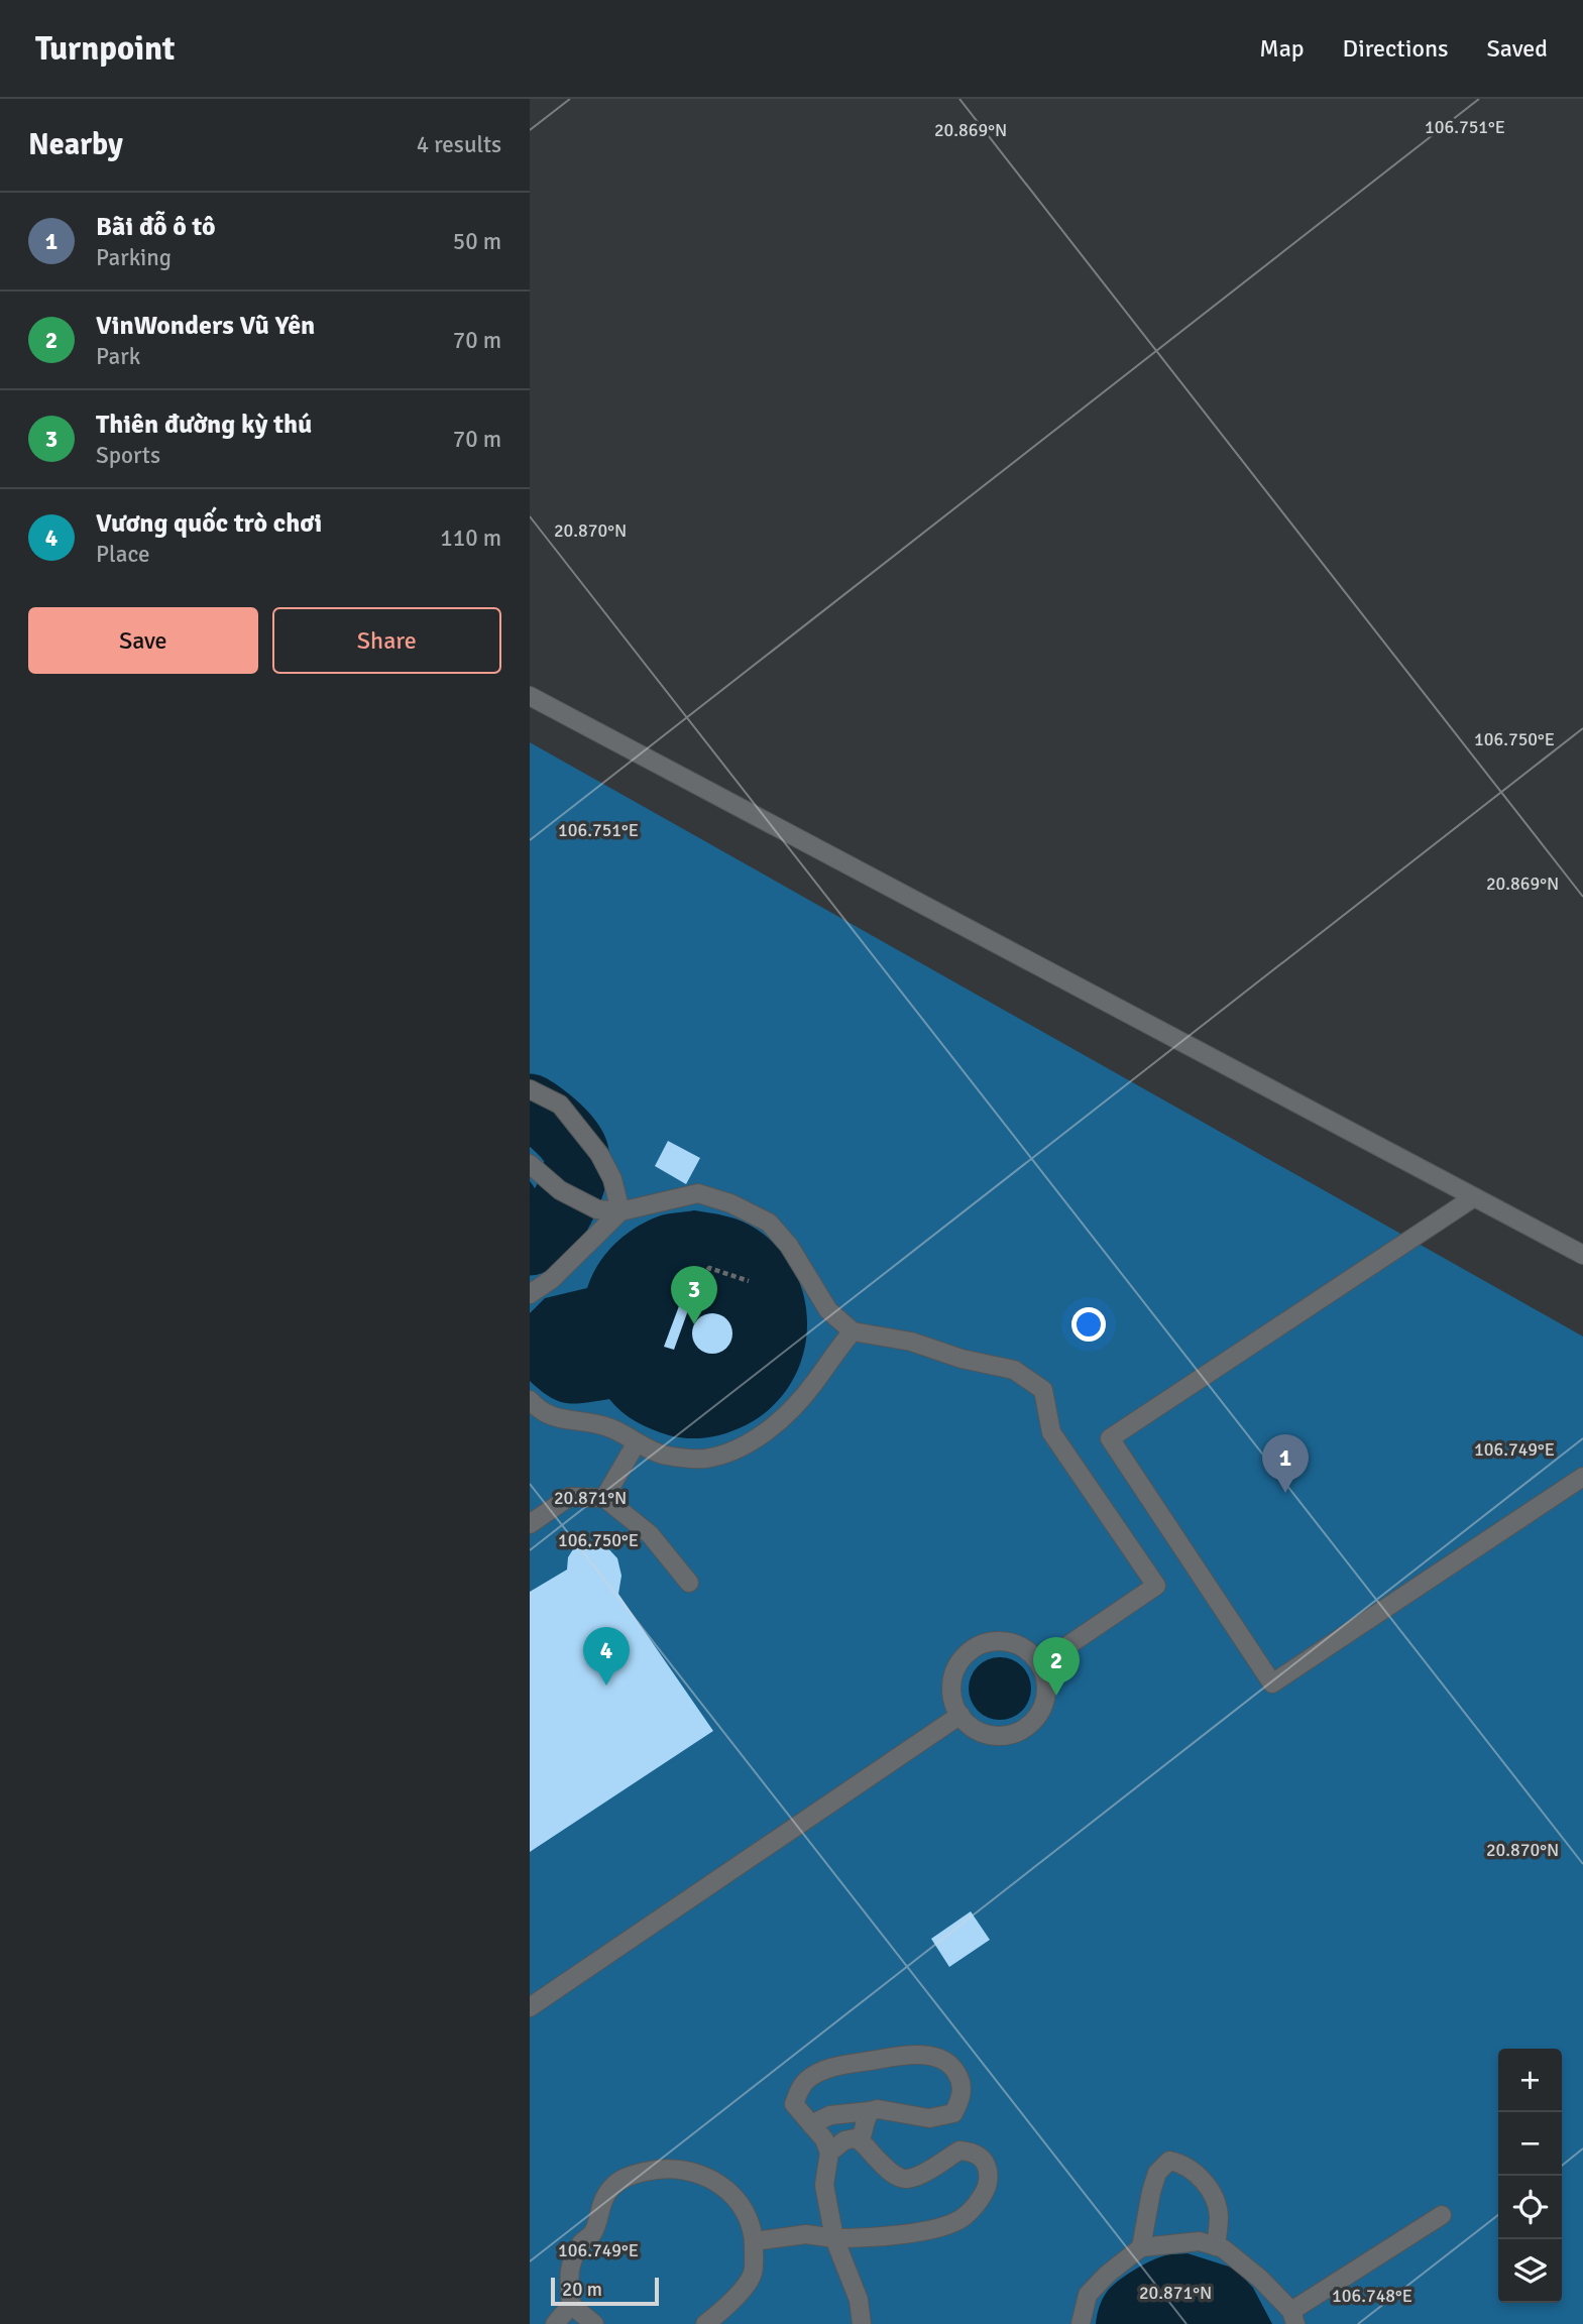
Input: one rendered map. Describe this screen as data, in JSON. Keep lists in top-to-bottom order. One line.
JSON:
{"scale_bar":"20 m","page":{"header":"Turnpoint","nav":["Map","Directions","Saved"],"heading":["Nearby","4 results"],"list":[{"mark":"1","name":"Bãi đỗ ô tô","note":"Parking","value":"50 m"},{"mark":"2","name":"VinWonders Vũ Yên","note":"Park","value":"70 m"},{"mark":"3","name":"Thiên đường kỳ thú","note":"Sports","value":"70 m"},{"mark":"4","name":"Vương quốc trò chơi","note":"Place","value":"110 m"}],"buttons":["Save","Share"],"pins":["3","1","4","2"],"map_buttons":["+","−"],"scale":"20 m"},"coordinates":["106.751°E","20.869°N","20.870°N","106.750°E","106.749°E","20.871°N","106.748°E"]}
